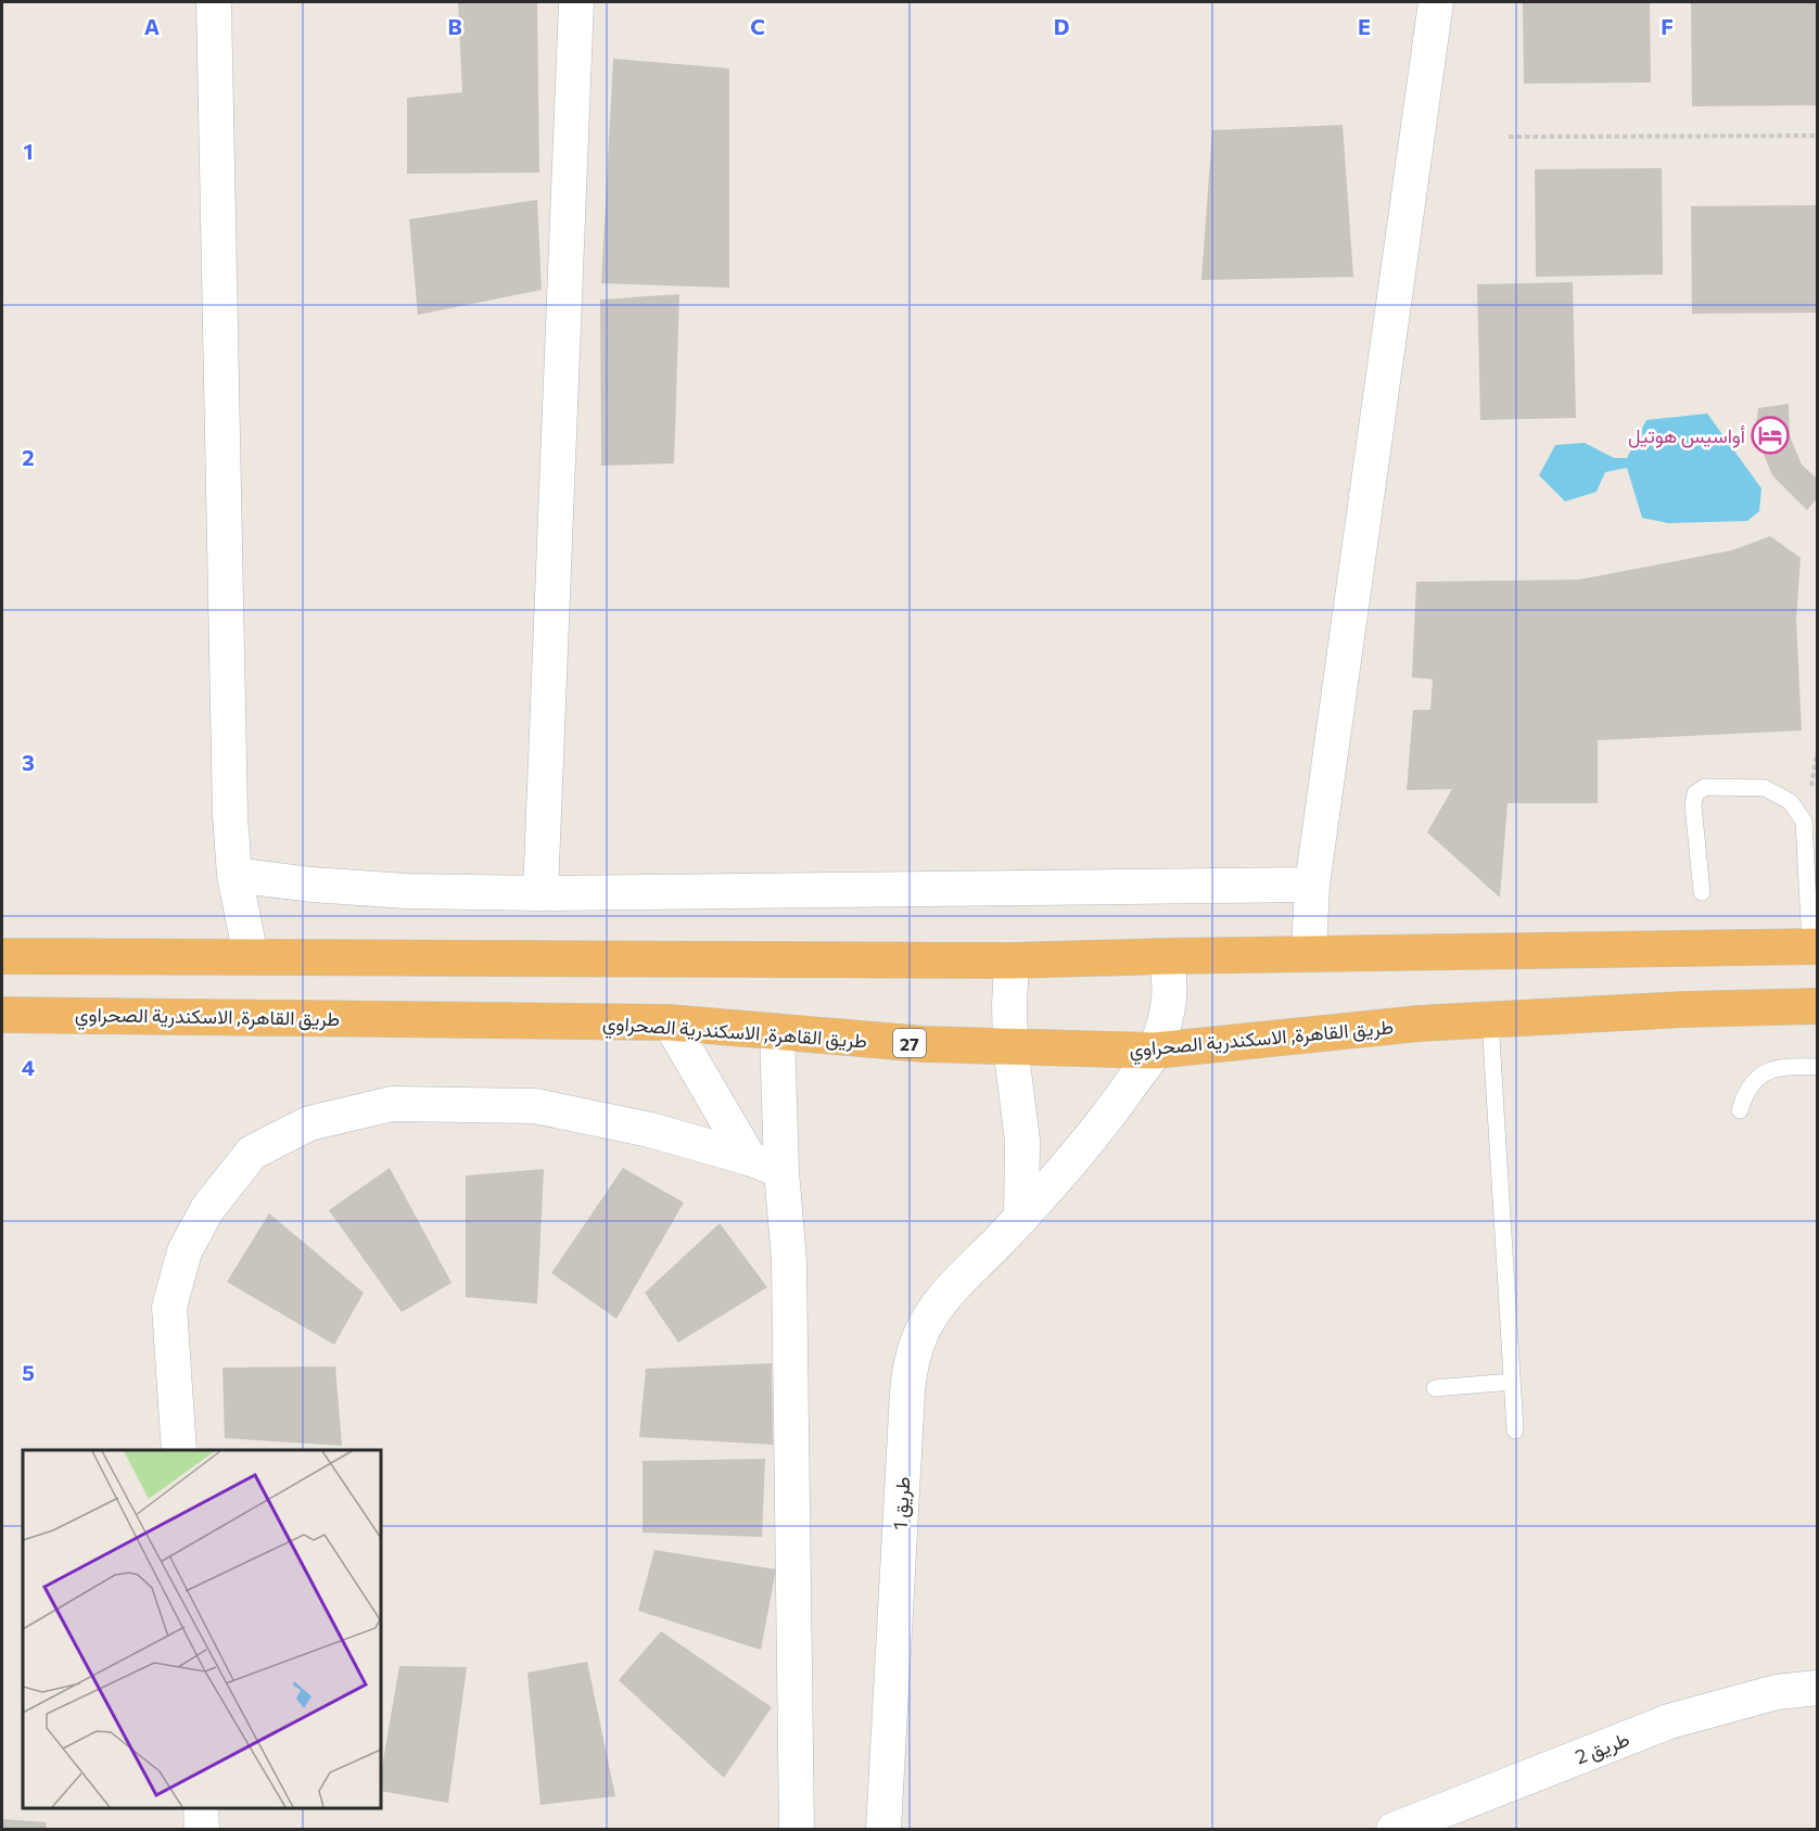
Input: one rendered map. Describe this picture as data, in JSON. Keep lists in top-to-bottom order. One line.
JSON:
{"streets":{"highway":["طريق القاهرة, الاسكندرية الصحراوي","27"],"street":["طريق 1","طريق 2"]},"crossings":[["طريق القاهرة, الاسكندرية الصحراوي","طريق 1"]],"places":{"hotel":["أواسيس هوتيل"]},"grid":{"columns":["A","B","C","D","E","F"],"rows":["1","2","3","4","5"]}}
